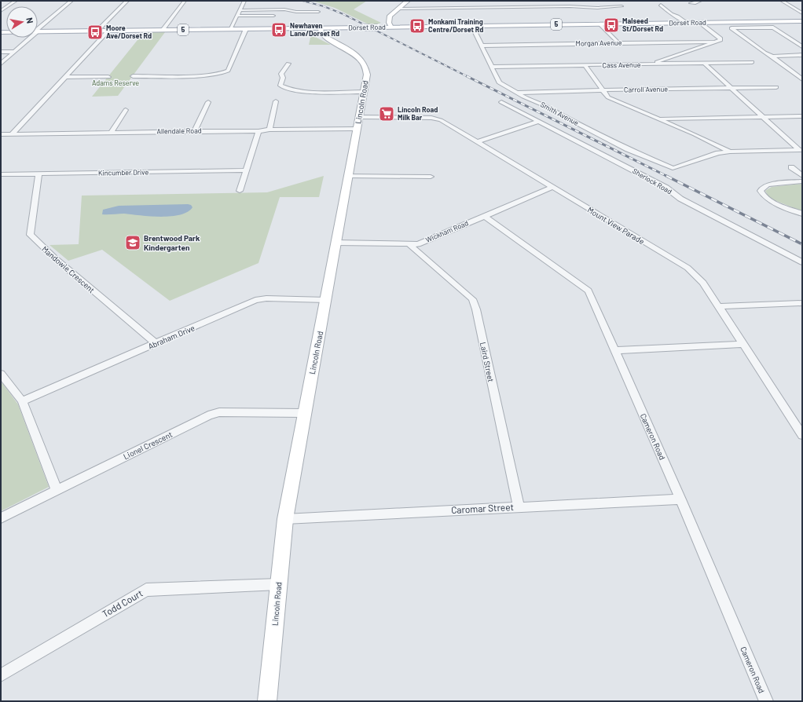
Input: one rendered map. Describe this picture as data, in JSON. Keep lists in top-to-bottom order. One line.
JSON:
{"streets":{"main road":["Dorset Road","5","Lincoln Road"],"street":["Morgan Avenue","Cass Avenue","Carroll Avenue","Smith Avenue","Allendale Road","Kincumber Drive","Sherlock Road","Mount View Parade","Wickham Road","Mandowie Crescent","Abraham Drive","Laird Street","Cameron Road","Lionel Crescent","Caromar Street","Todd Court"]},"crossings":[["Dorset Road","Lincoln Road"],["Dorset Road","Smith Avenue"],["Morgan Avenue","Smith Avenue"],["Cass Avenue","Smith Avenue"],["Carroll Avenue","Smith Avenue"],["Lincoln Road","Allendale Road"],["Lincoln Road","Mount View Parade"],["Lincoln Road","Wickham Road"],["Lincoln Road","Abraham Drive"],["Lincoln Road","Lionel Crescent"],["Lincoln Road","Caromar Street"],["Lincoln Road","Todd Court"],["Kincumber Drive","Mandowie Crescent"],["Mount View Parade","Wickham Road"],["Wickham Road","Laird Street"],["Wickham Road","Cameron Road"],["Mandowie Crescent","Abraham Drive"],["Laird Street","Caromar Street"],["Cameron Road","Caromar Street"]],"parks":["Adams Reserve"],"places":{"bus stop":["Malseed St/Dorset Rd","Monkami Training Centre/Dorset Rd","Newhaven Lane/Dorset Rd","Moore Ave/Dorset Rd"],"supermarket":["Lincoln Road Milk Bar"],"school or university":["Brentwood Park Kindergarten"]},"north":"right"}
